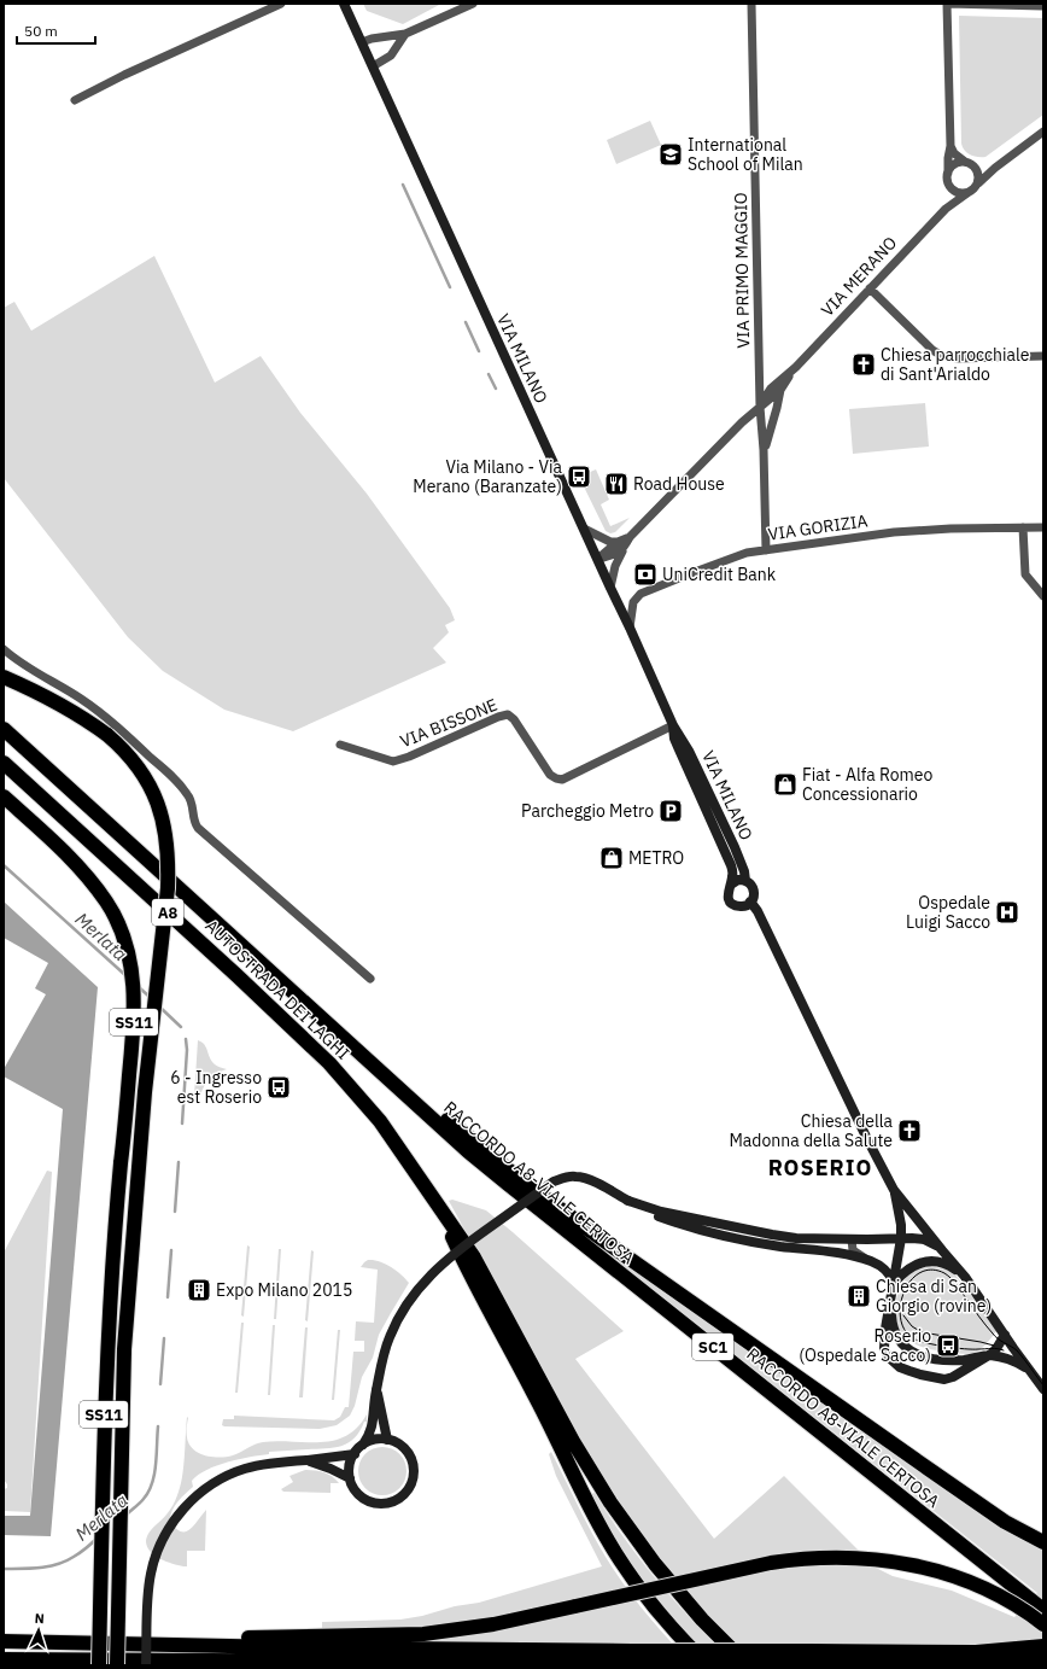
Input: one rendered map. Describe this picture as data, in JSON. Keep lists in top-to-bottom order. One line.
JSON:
{"streets":{"highway":["A8","AUTOSTRADA DEI LAGHI","SS11","RACCORDO A8-VIALE CERTOSA","SC1"],"main road":["VIA MILANO"],"street":["VIA PRIMO MAGGIO","VIA MERANO","VIA GORIZIA","VIA BISSONE"]},"crossings":[["VIA PRIMO MAGGIO","VIA GORIZIA"],["VIA MILANO","VIA GORIZIA"],["VIA MILANO","VIA BISSONE"],["AUTOSTRADA DEI LAGHI","RACCORDO A8-VIALE CERTOSA"]],"districts":["ROSERIO"],"water":["Merlata"],"places":{"school or university":["International School of Milan"],"church":["Chiesa parrocchiale di Sant'Arialdo","Chiesa della Madonna della Salute"],"bus stop":["Via Milano - Via Merano (Baranzate)","6 - Ingresso est Roserio","Roserio (Ospedale Sacco)"],"restaurant":["Road House"],"bank":["UniCredit Bank"],"shop":["Fiat - Alfa Romeo Concessionario","METRO"],"parking":["Parcheggio Metro"],"hospital":["Ospedale Luigi Sacco"],"building":["Expo Milano 2015","Chiesa di San Giorgio (rovine)"]},"scale_bar":"50 m","north":"top"}
